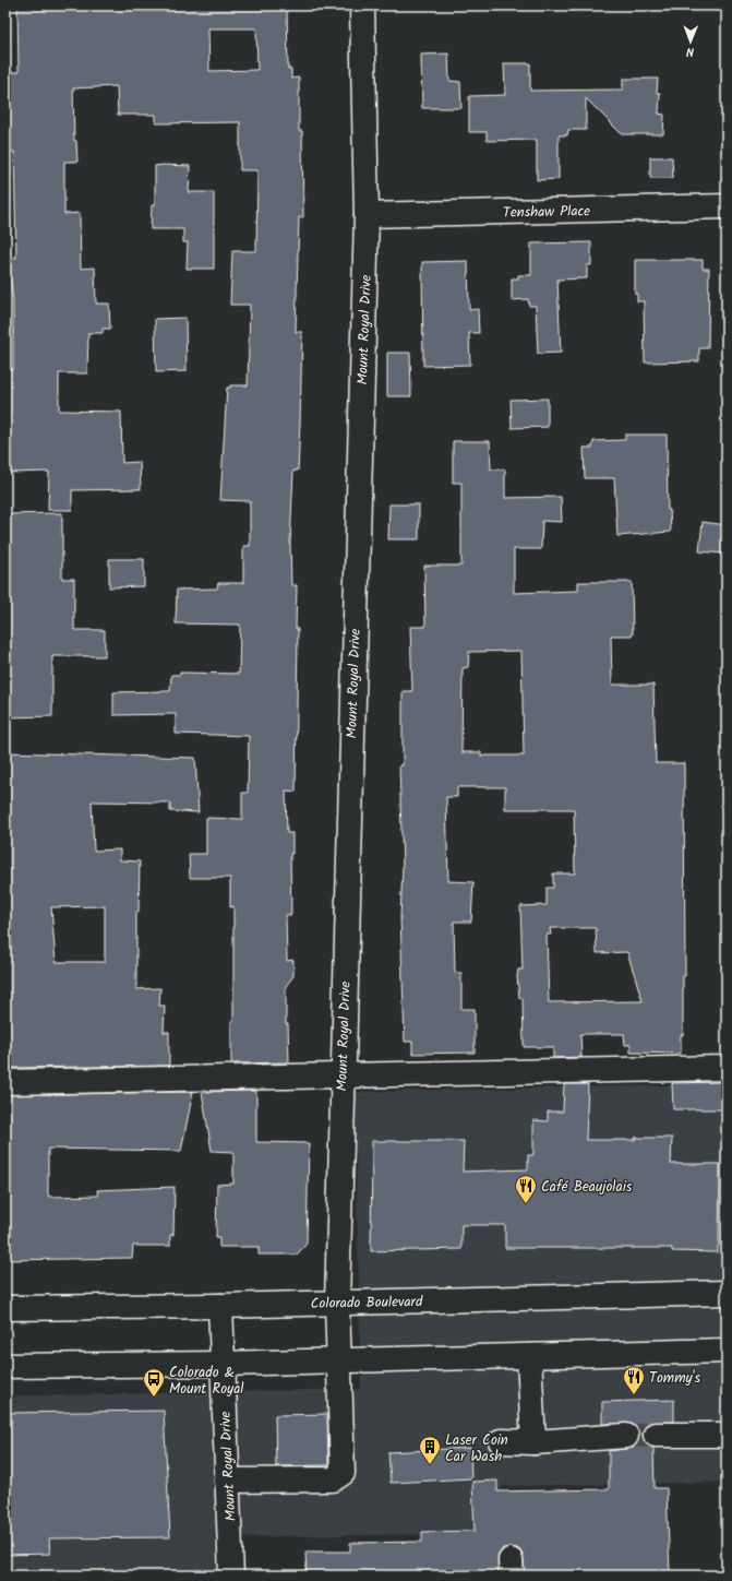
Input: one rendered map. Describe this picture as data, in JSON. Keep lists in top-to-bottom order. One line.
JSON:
{"streets":{"street":["Tenshaw Place","Mount Royal Drive","Colorado Boulevard"]},"crossings":[["Tenshaw Place","Mount Royal Drive"],["Mount Royal Drive","Colorado Boulevard"]],"places":{"restaurant":["Café Beaujolais","Tommy's"],"bus stop":["Colorado & Mount Royal"],"building":["Laser Coin Car Wash"]},"north":"bottom"}
